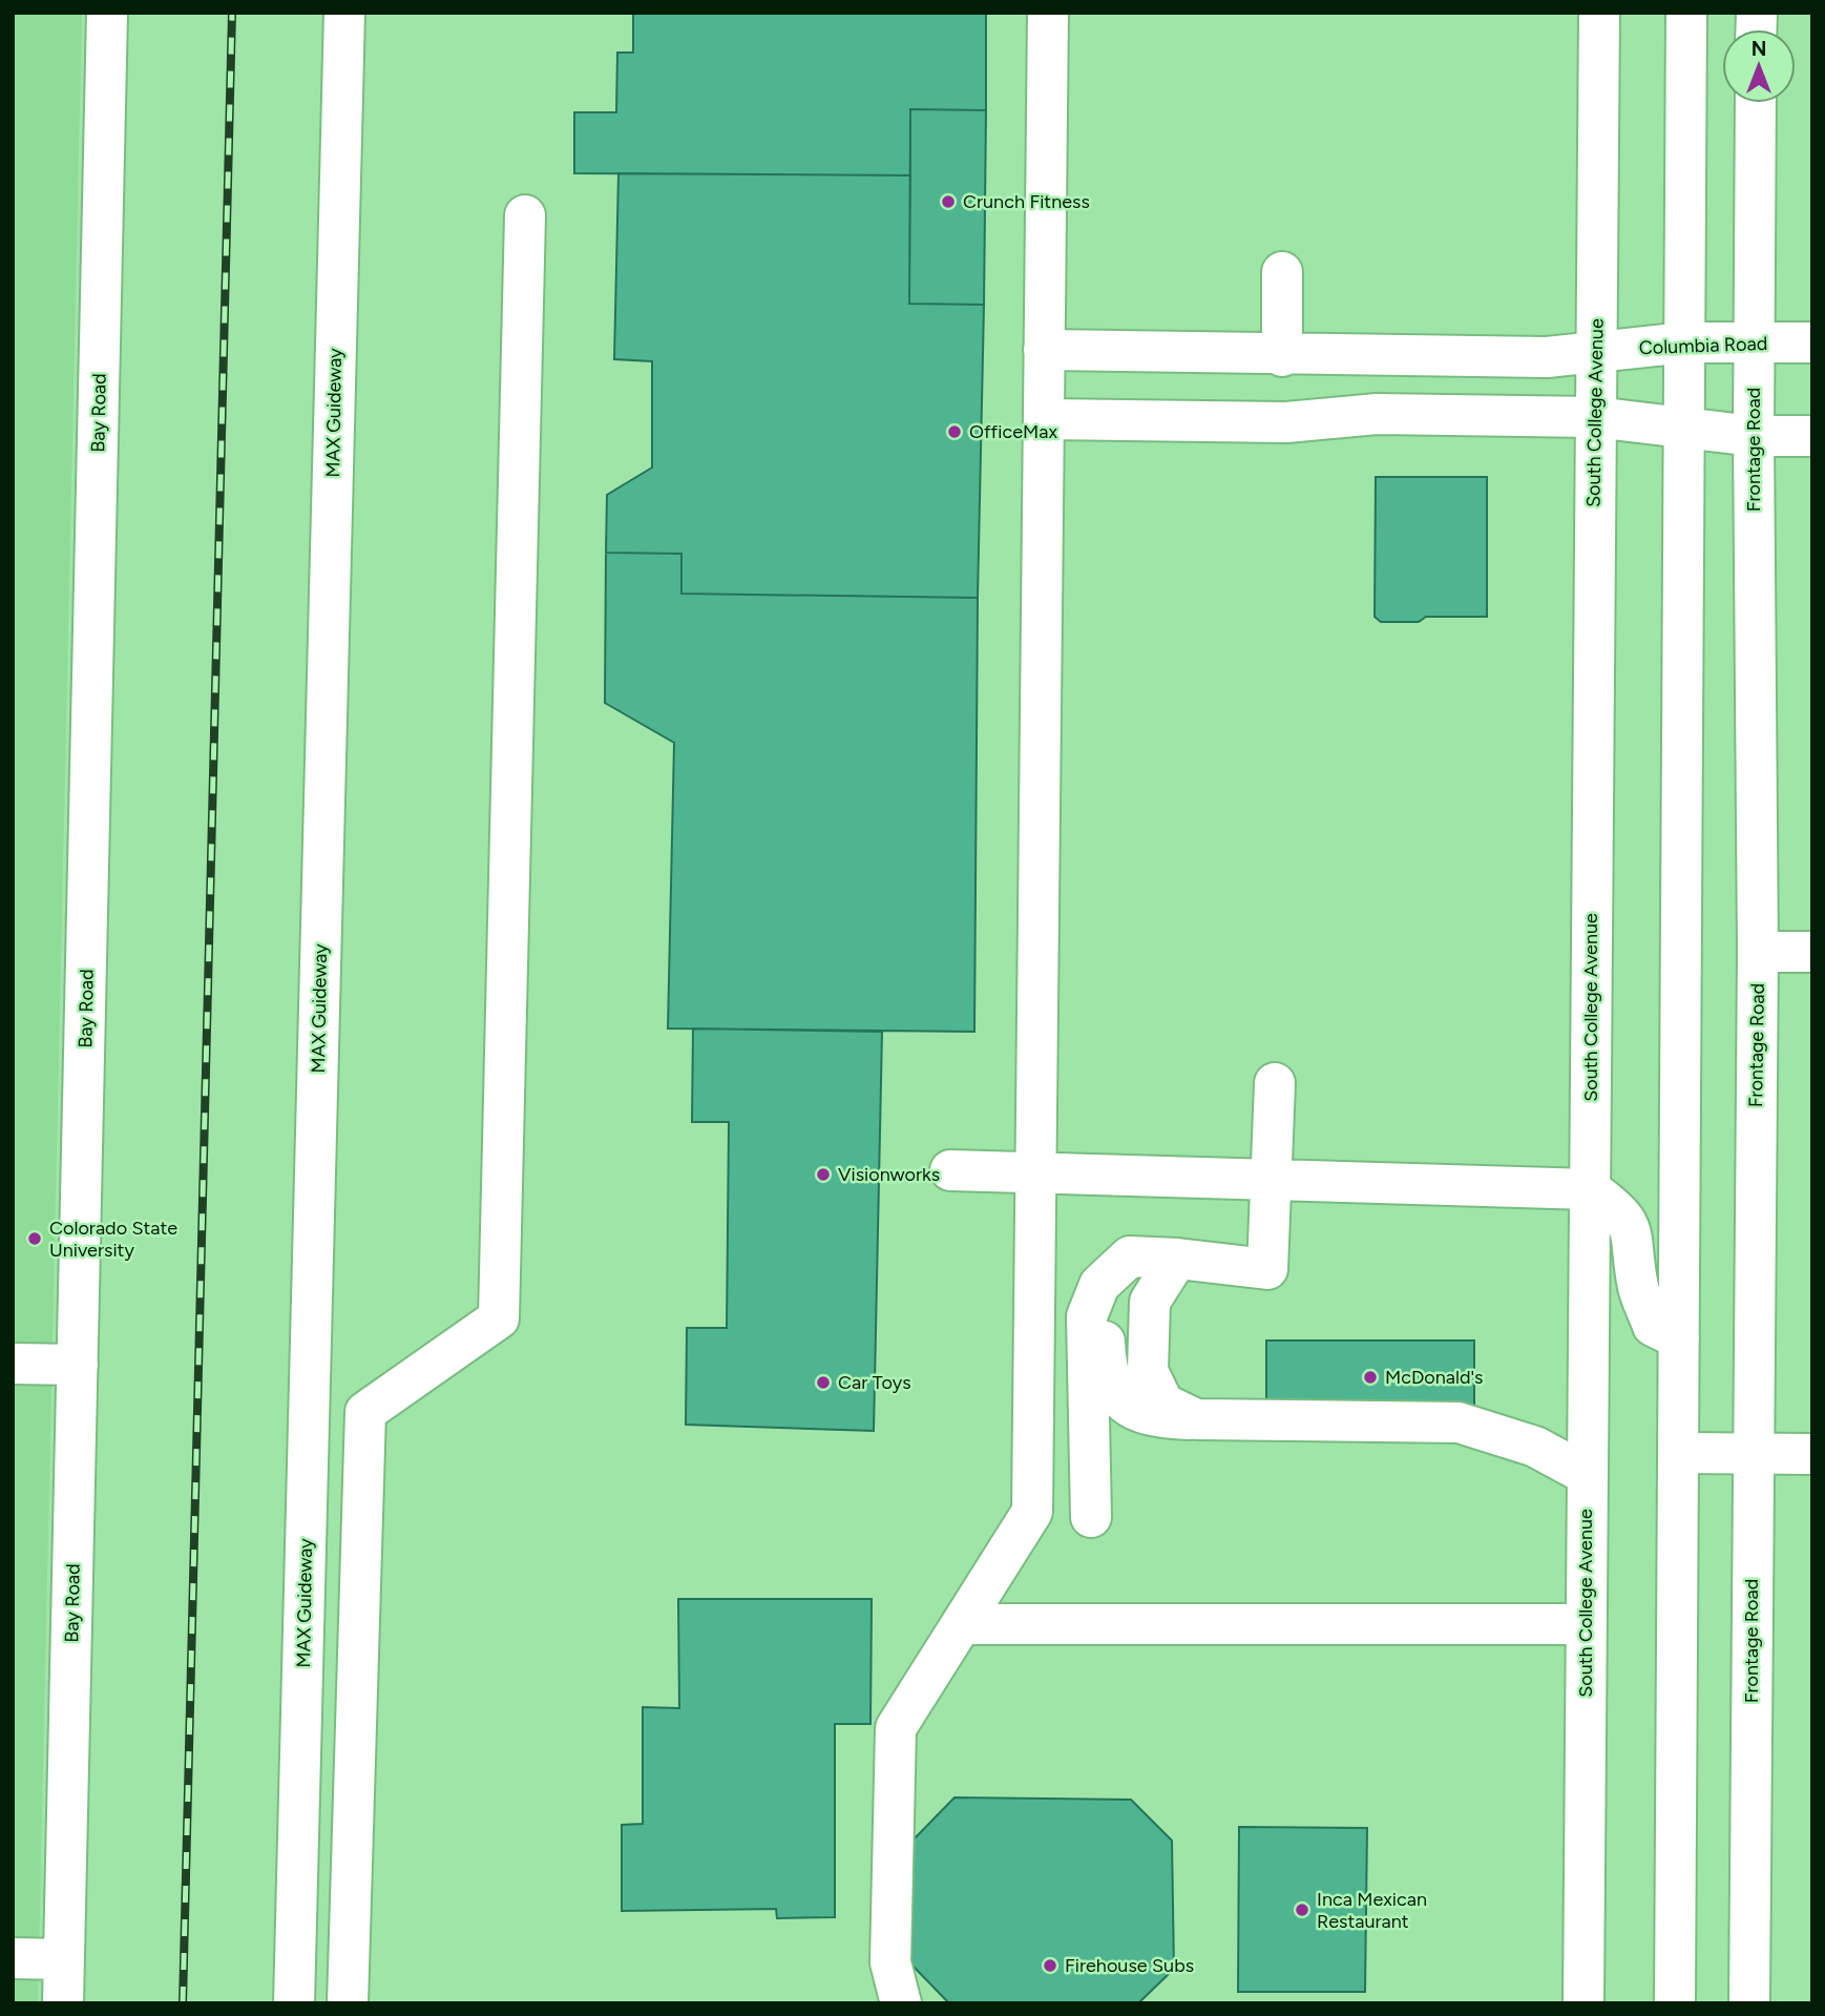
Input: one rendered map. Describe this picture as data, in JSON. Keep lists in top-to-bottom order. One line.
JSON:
{"streets":{"main road":["Columbia Road","Bay Road","MAX Guideway","South College Avenue","Frontage Road"]},"crossings":[["Columbia Road","South College Avenue"],["Columbia Road","Frontage Road"]],"places":["Crunch Fitness","OfficeMax","Visionworks","Colorado State University","McDonald's","Car Toys","Inca Mexican Restaurant","Firehouse Subs"],"north":"top"}
